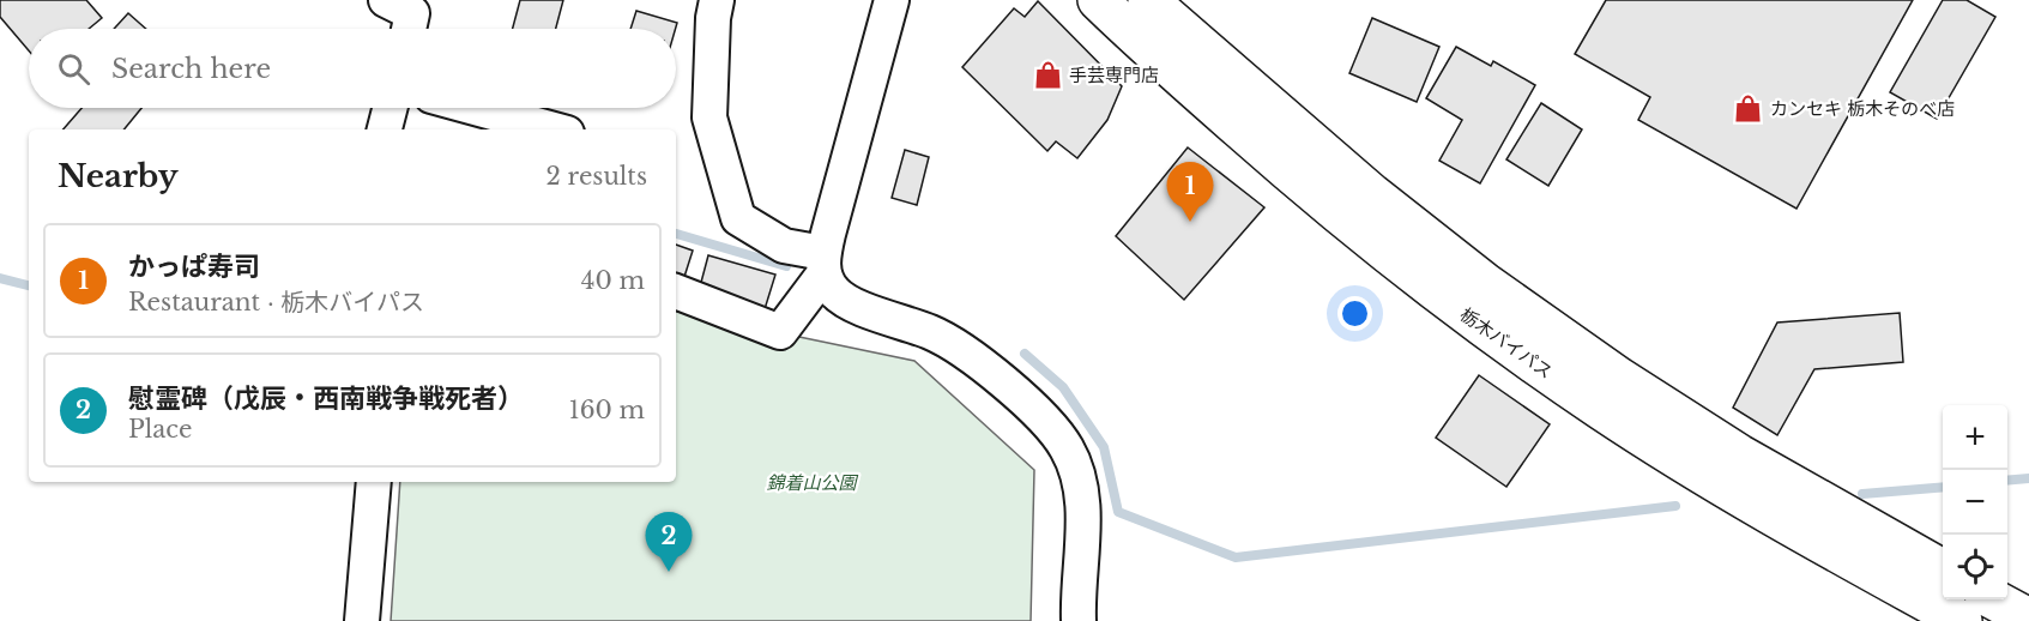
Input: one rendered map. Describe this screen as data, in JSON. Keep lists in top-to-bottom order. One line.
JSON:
{"streets":{"main road":["栃木バイパス"]},"parks":["錦着山公園"],"places":{"shop":["手芸専門店","カンセキ 栃木そのべ店"]},"page":{"search":"Search here","heading":["Nearby","2 results"],"pins":["1","2"],"list":[{"mark":"1","name":"かっぱ寿司","note":"Restaurant · 栃木バイパス","value":"40 m"},{"mark":"2","name":"慰霊碑（戊辰・西南戦争戦死者）","note":"Place","value":"160 m"}],"map_buttons":["+","−"]}}
